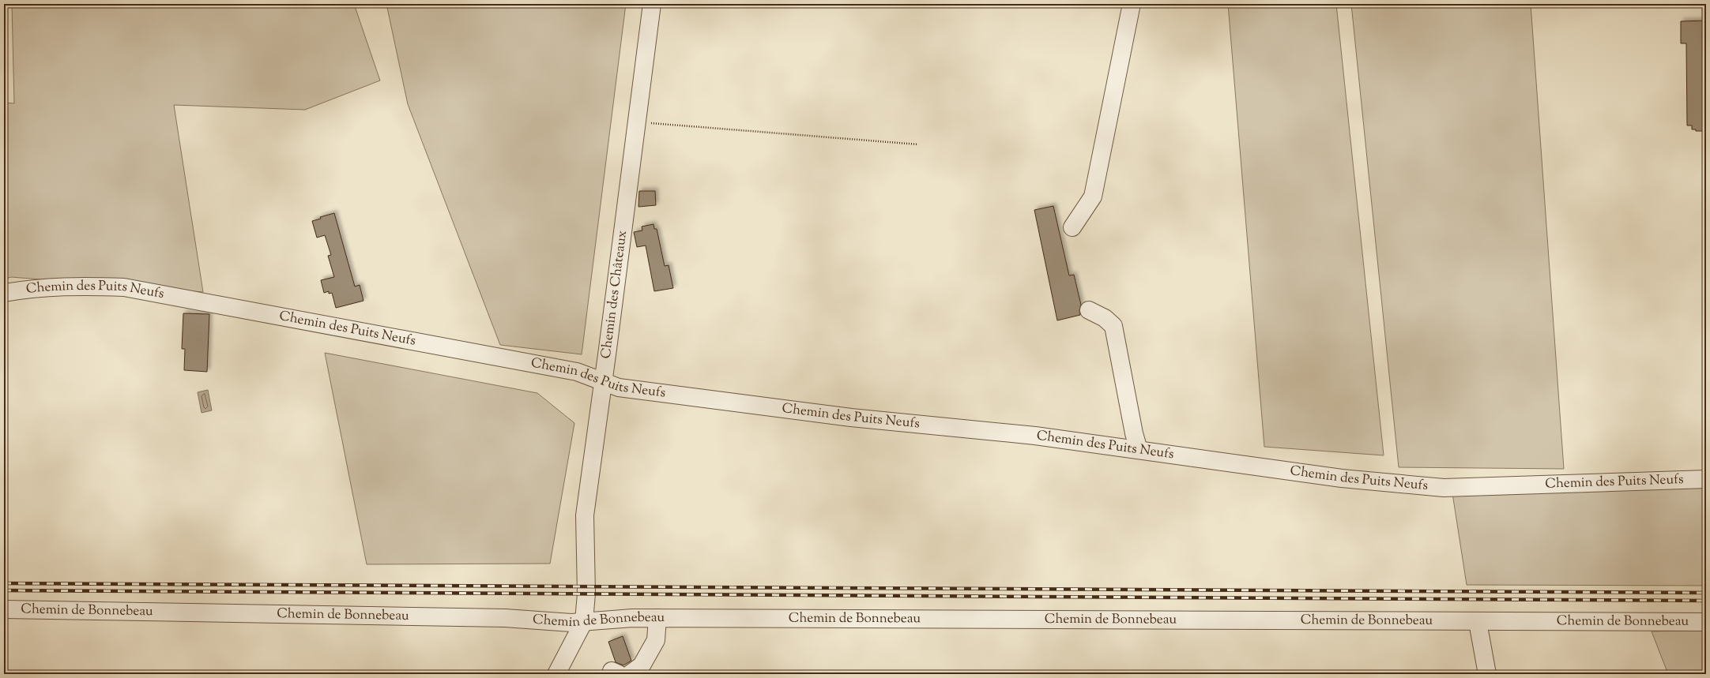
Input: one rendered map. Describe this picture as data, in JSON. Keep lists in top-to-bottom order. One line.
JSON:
{"streets":{"street":["Chemin des Puits Neufs","Chemin des Châteaux","Chemin de Bonnebeau"]},"crossings":[["Chemin des Puits Neufs","Chemin des Châteaux"],["Chemin des Châteaux","Chemin de Bonnebeau"]]}
